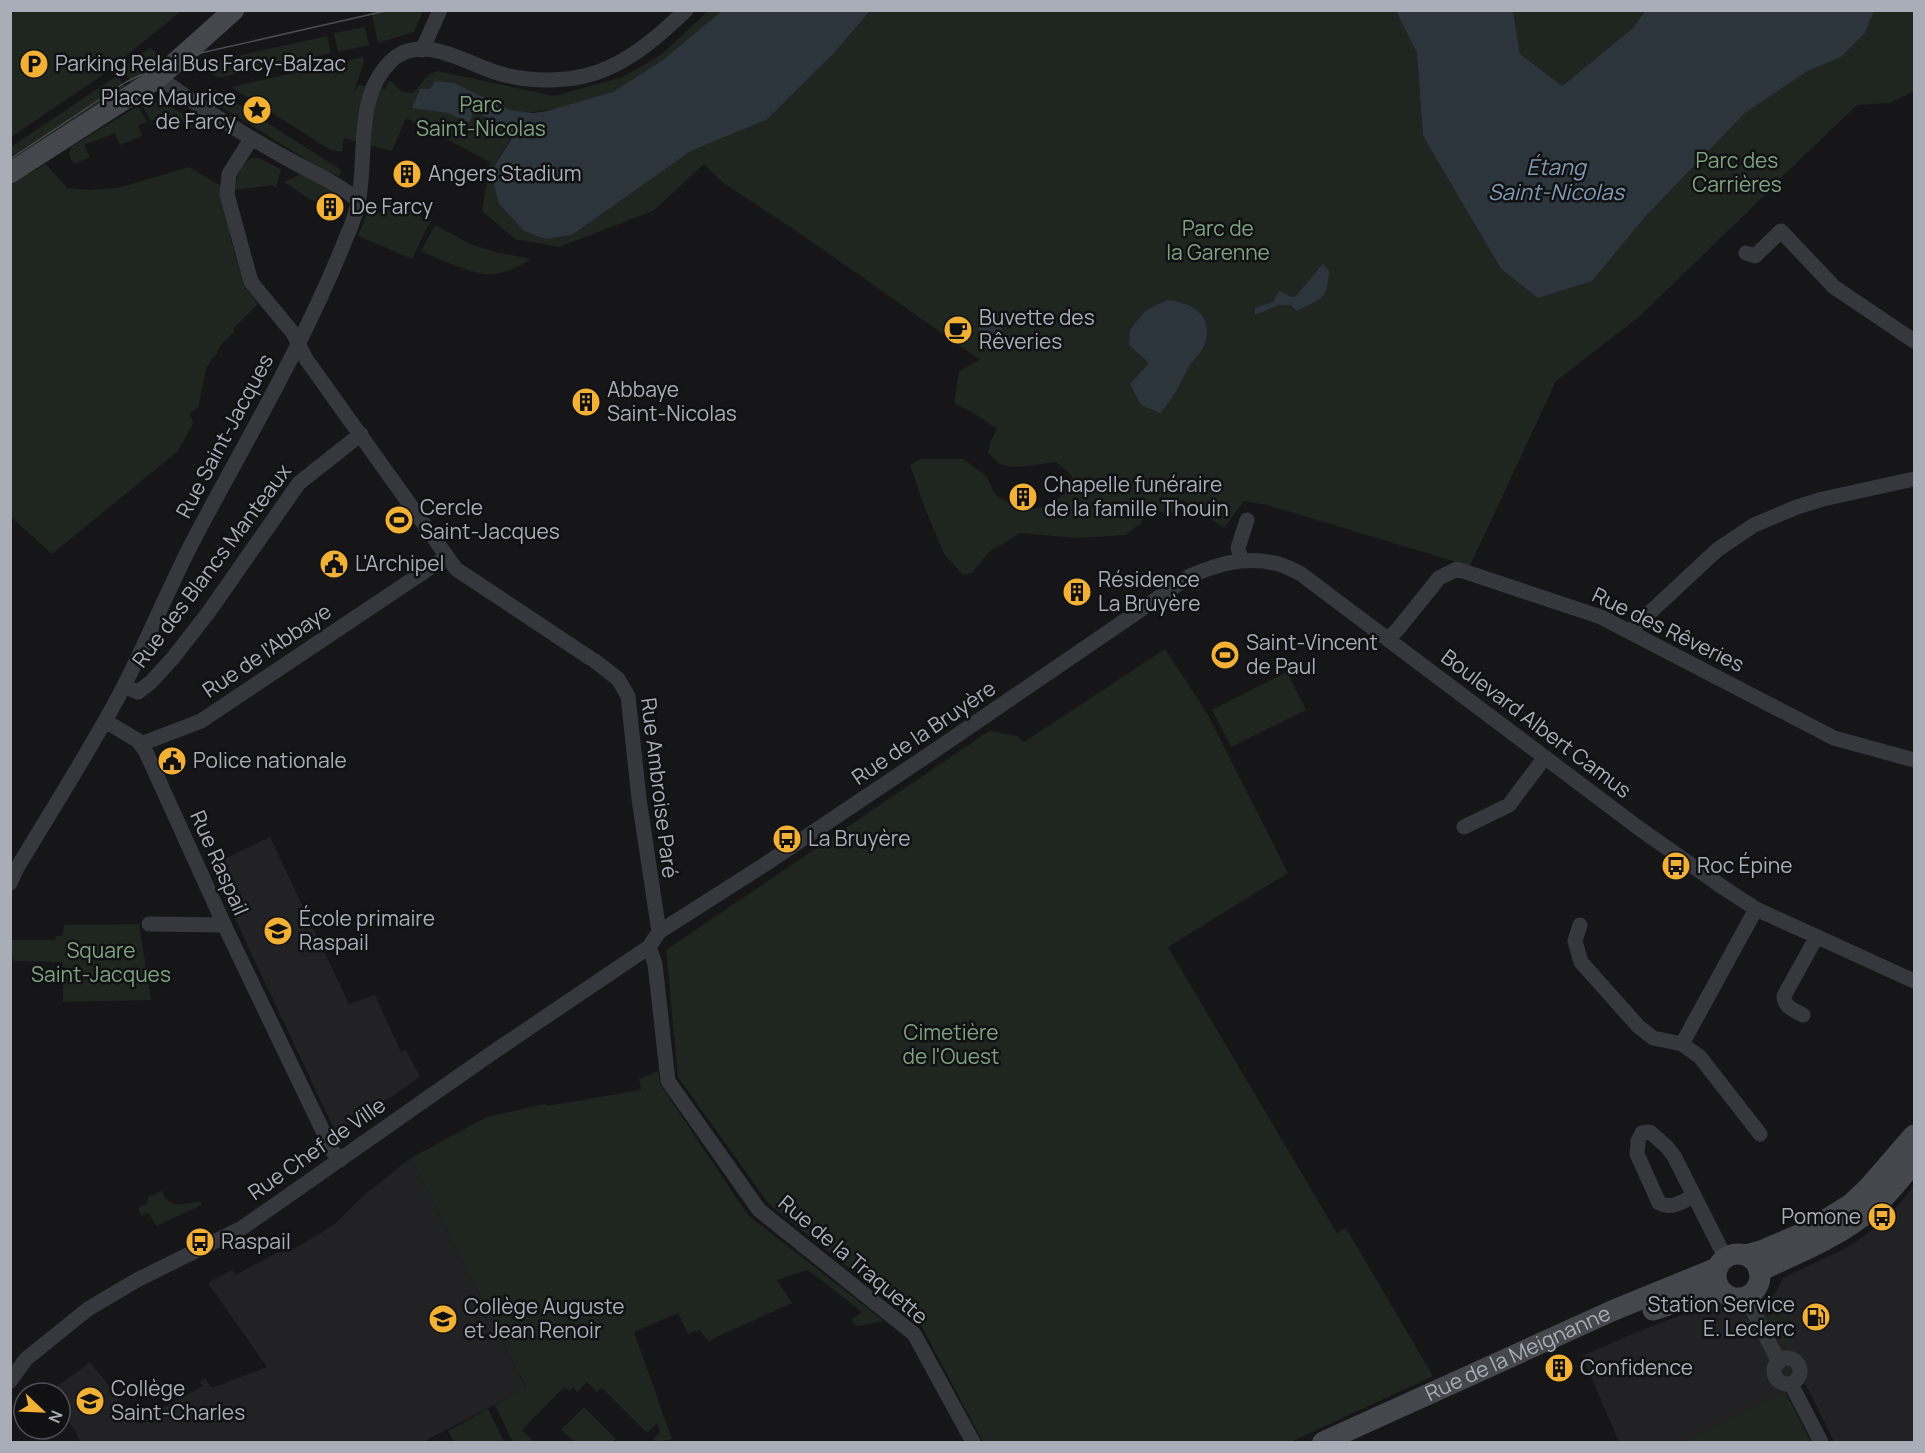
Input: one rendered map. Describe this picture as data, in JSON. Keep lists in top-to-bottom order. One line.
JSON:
{"streets":{"main road":["Rue de la Meignanne"],"street":["Rue Saint-Jacques","Rue des Blancs Manteaux","Rue des Rêveries","Rue de l'Abbaye","Boulevard Albert Camus","Rue de la Bruyère","Rue Ambroise Paré","Rue Raspail","Rue Chef de Ville","Rue de la Traquette"]},"crossings":[["Rue Saint-Jacques","Rue des Blancs Manteaux"],["Rue Saint-Jacques","Rue Ambroise Paré"],["Rue des Blancs Manteaux","Rue Ambroise Paré"],["Rue des Rêveries","Boulevard Albert Camus"],["Rue de l'Abbaye","Rue Ambroise Paré"],["Rue de l'Abbaye","Rue Raspail"],["Boulevard Albert Camus","Rue de la Bruyère"],["Rue de la Bruyère","Rue Ambroise Paré"],["Rue de la Bruyère","Rue Chef de Ville"],["Rue de la Bruyère","Rue de la Traquette"],["Rue Raspail","Rue Chef de Ville"],["Rue Chef de Ville","Rue de la Traquette"]],"water":["Étang Saint-Nicolas"],"parks":["Parc Saint-Nicolas","Parc des Carrières","Parc de la Garenne","Square Saint-Jacques","Cimetière de l'Ouest"],"places":{"parking":["Parking Relai Bus Farcy-Balzac"],"place":["Place Maurice de Farcy"],"building":["Angers Stadium","De Farcy","Abbaye Saint-Nicolas","Chapelle funéraire de la famille Thouin","Résidence La Bruyère","Confidence"],"cafe":["Buvette des Rêveries"],"sports":["Cercle Saint-Jacques","Saint-Vincent de Paul"],"public building":["L'Archipel","Police nationale"],"bus stop":["La Bruyère","Roc Épine","Pomone","Raspail"],"school or university":["École primaire Raspail","Collège Auguste et Jean Renoir","Collège Saint-Charles"],"fuel station":["Station Service E. Leclerc"]},"north":"bottom right"}
